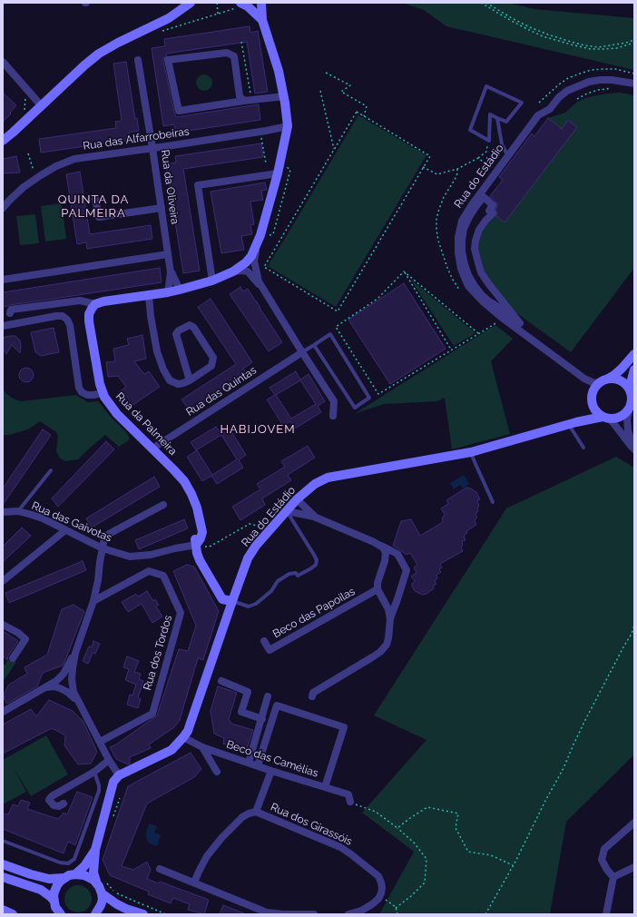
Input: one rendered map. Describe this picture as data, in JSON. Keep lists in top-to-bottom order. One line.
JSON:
{"streets":{"street":["Rua das Alfarrobeiras","Rua do Estádio","Rua da Oliveira","Rua das Quintas","Rua da Palmeira","Rua das Gaivotas","Beco das Papoilas","Rua dos Tordos","Beco das Camélias","Rua dos Girassóis"]},"crossings":[["Rua das Alfarrobeiras","Rua da Oliveira"],["Rua do Estádio","Rua da Palmeira"],["Rua do Estádio","Beco das Camélias"],["Rua das Quintas","Rua da Palmeira"],["Rua da Palmeira","Rua das Gaivotas"],["Beco das Camélias","Rua dos Girassóis"]],"districts":["QUINTA DA PALMEIRA","HABIJOVEM"]}
